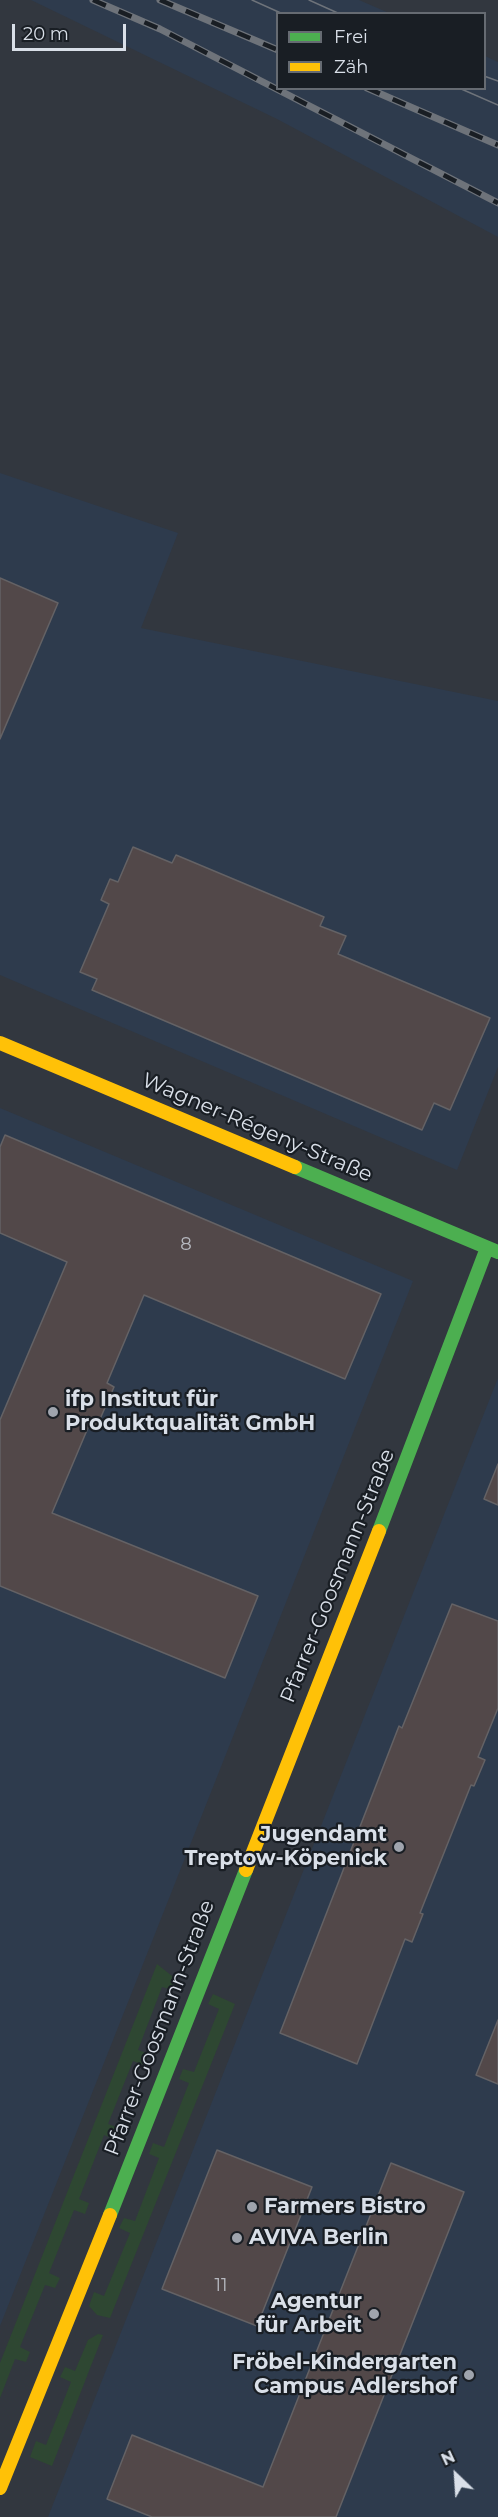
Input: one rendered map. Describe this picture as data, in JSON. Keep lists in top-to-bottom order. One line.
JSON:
{"streets":{"street":["Wagner-Régeny-Straße","Pfarrer-Goosmann-Straße"]},"crossings":[["Wagner-Régeny-Straße","Pfarrer-Goosmann-Straße"]],"places":["ifp Institut für Produktqualität GmbH","Jugendamt Treptow-Köpenick","Farmers Bistro","AVIVA Berlin","Agentur für Arbeit","Fröbel-Kindergarten Campus Adlershof"],"house_numbers":["8","11"],"legend":["Frei","Zäh"],"scale_bar":"20 m","north":"top left"}
